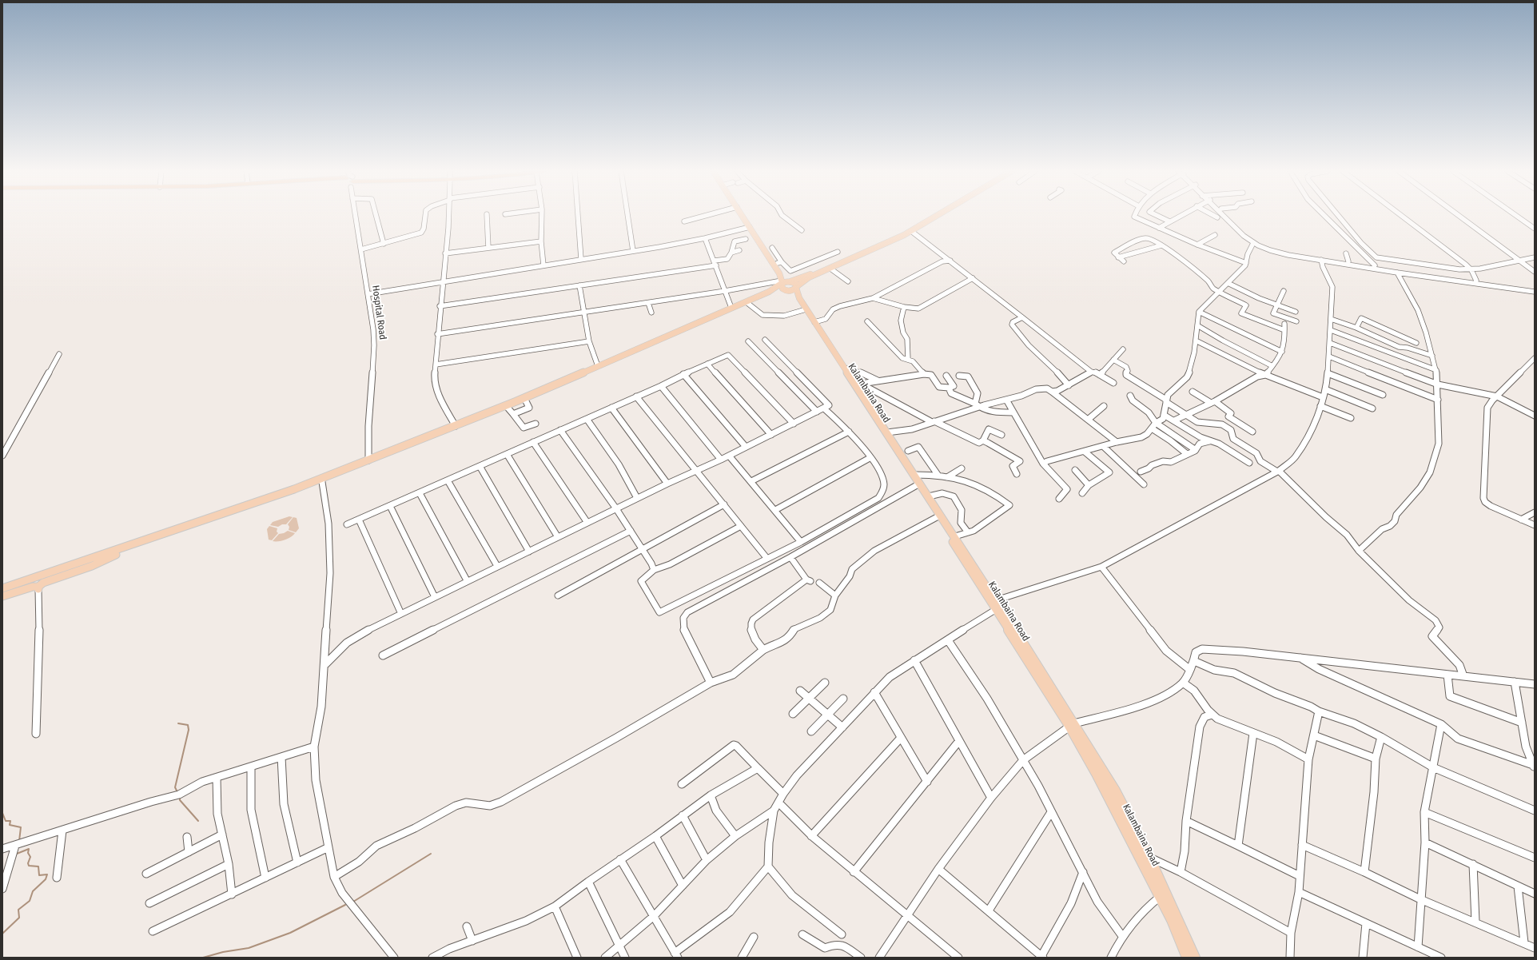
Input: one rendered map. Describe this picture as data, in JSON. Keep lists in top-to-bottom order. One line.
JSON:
{"streets":{"main road":["Kalambaina Road"],"street":["Hospital Road"]}}
